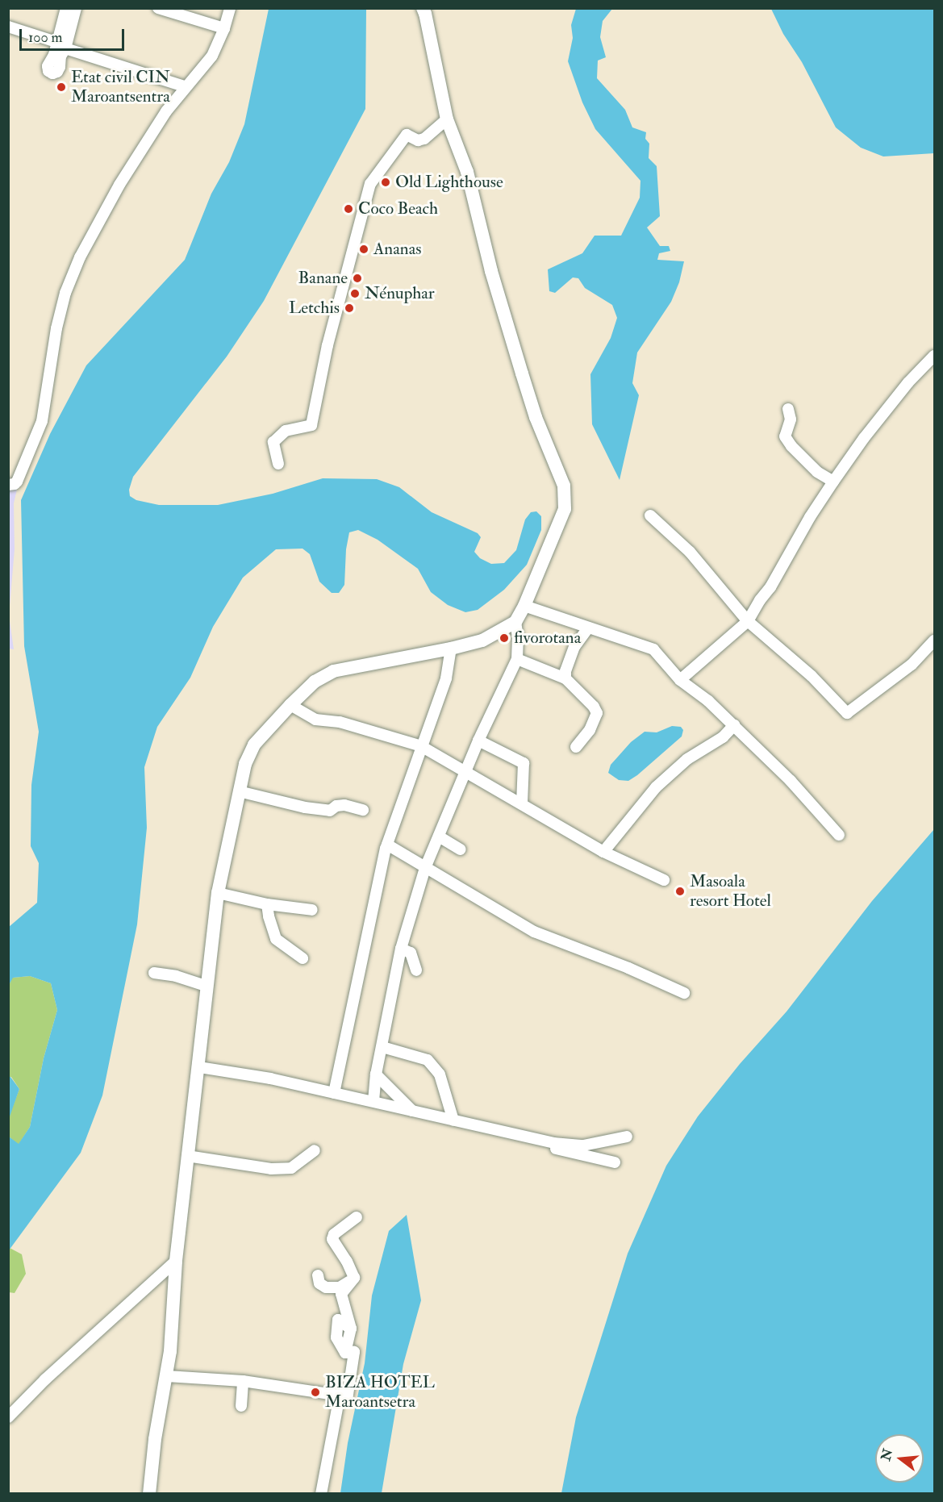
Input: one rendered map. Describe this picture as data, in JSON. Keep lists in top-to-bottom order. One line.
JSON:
{"places":["Etat civil CIN Maroantsentra","Old Lighthouse","Coco Beach","Ananas","Banane","Nénuphar","Letchis","fivorotana","Masoala resort Hotel","BIZA HOTEL Maroantsetra"],"scale_bar":"100 m","north":"left"}
